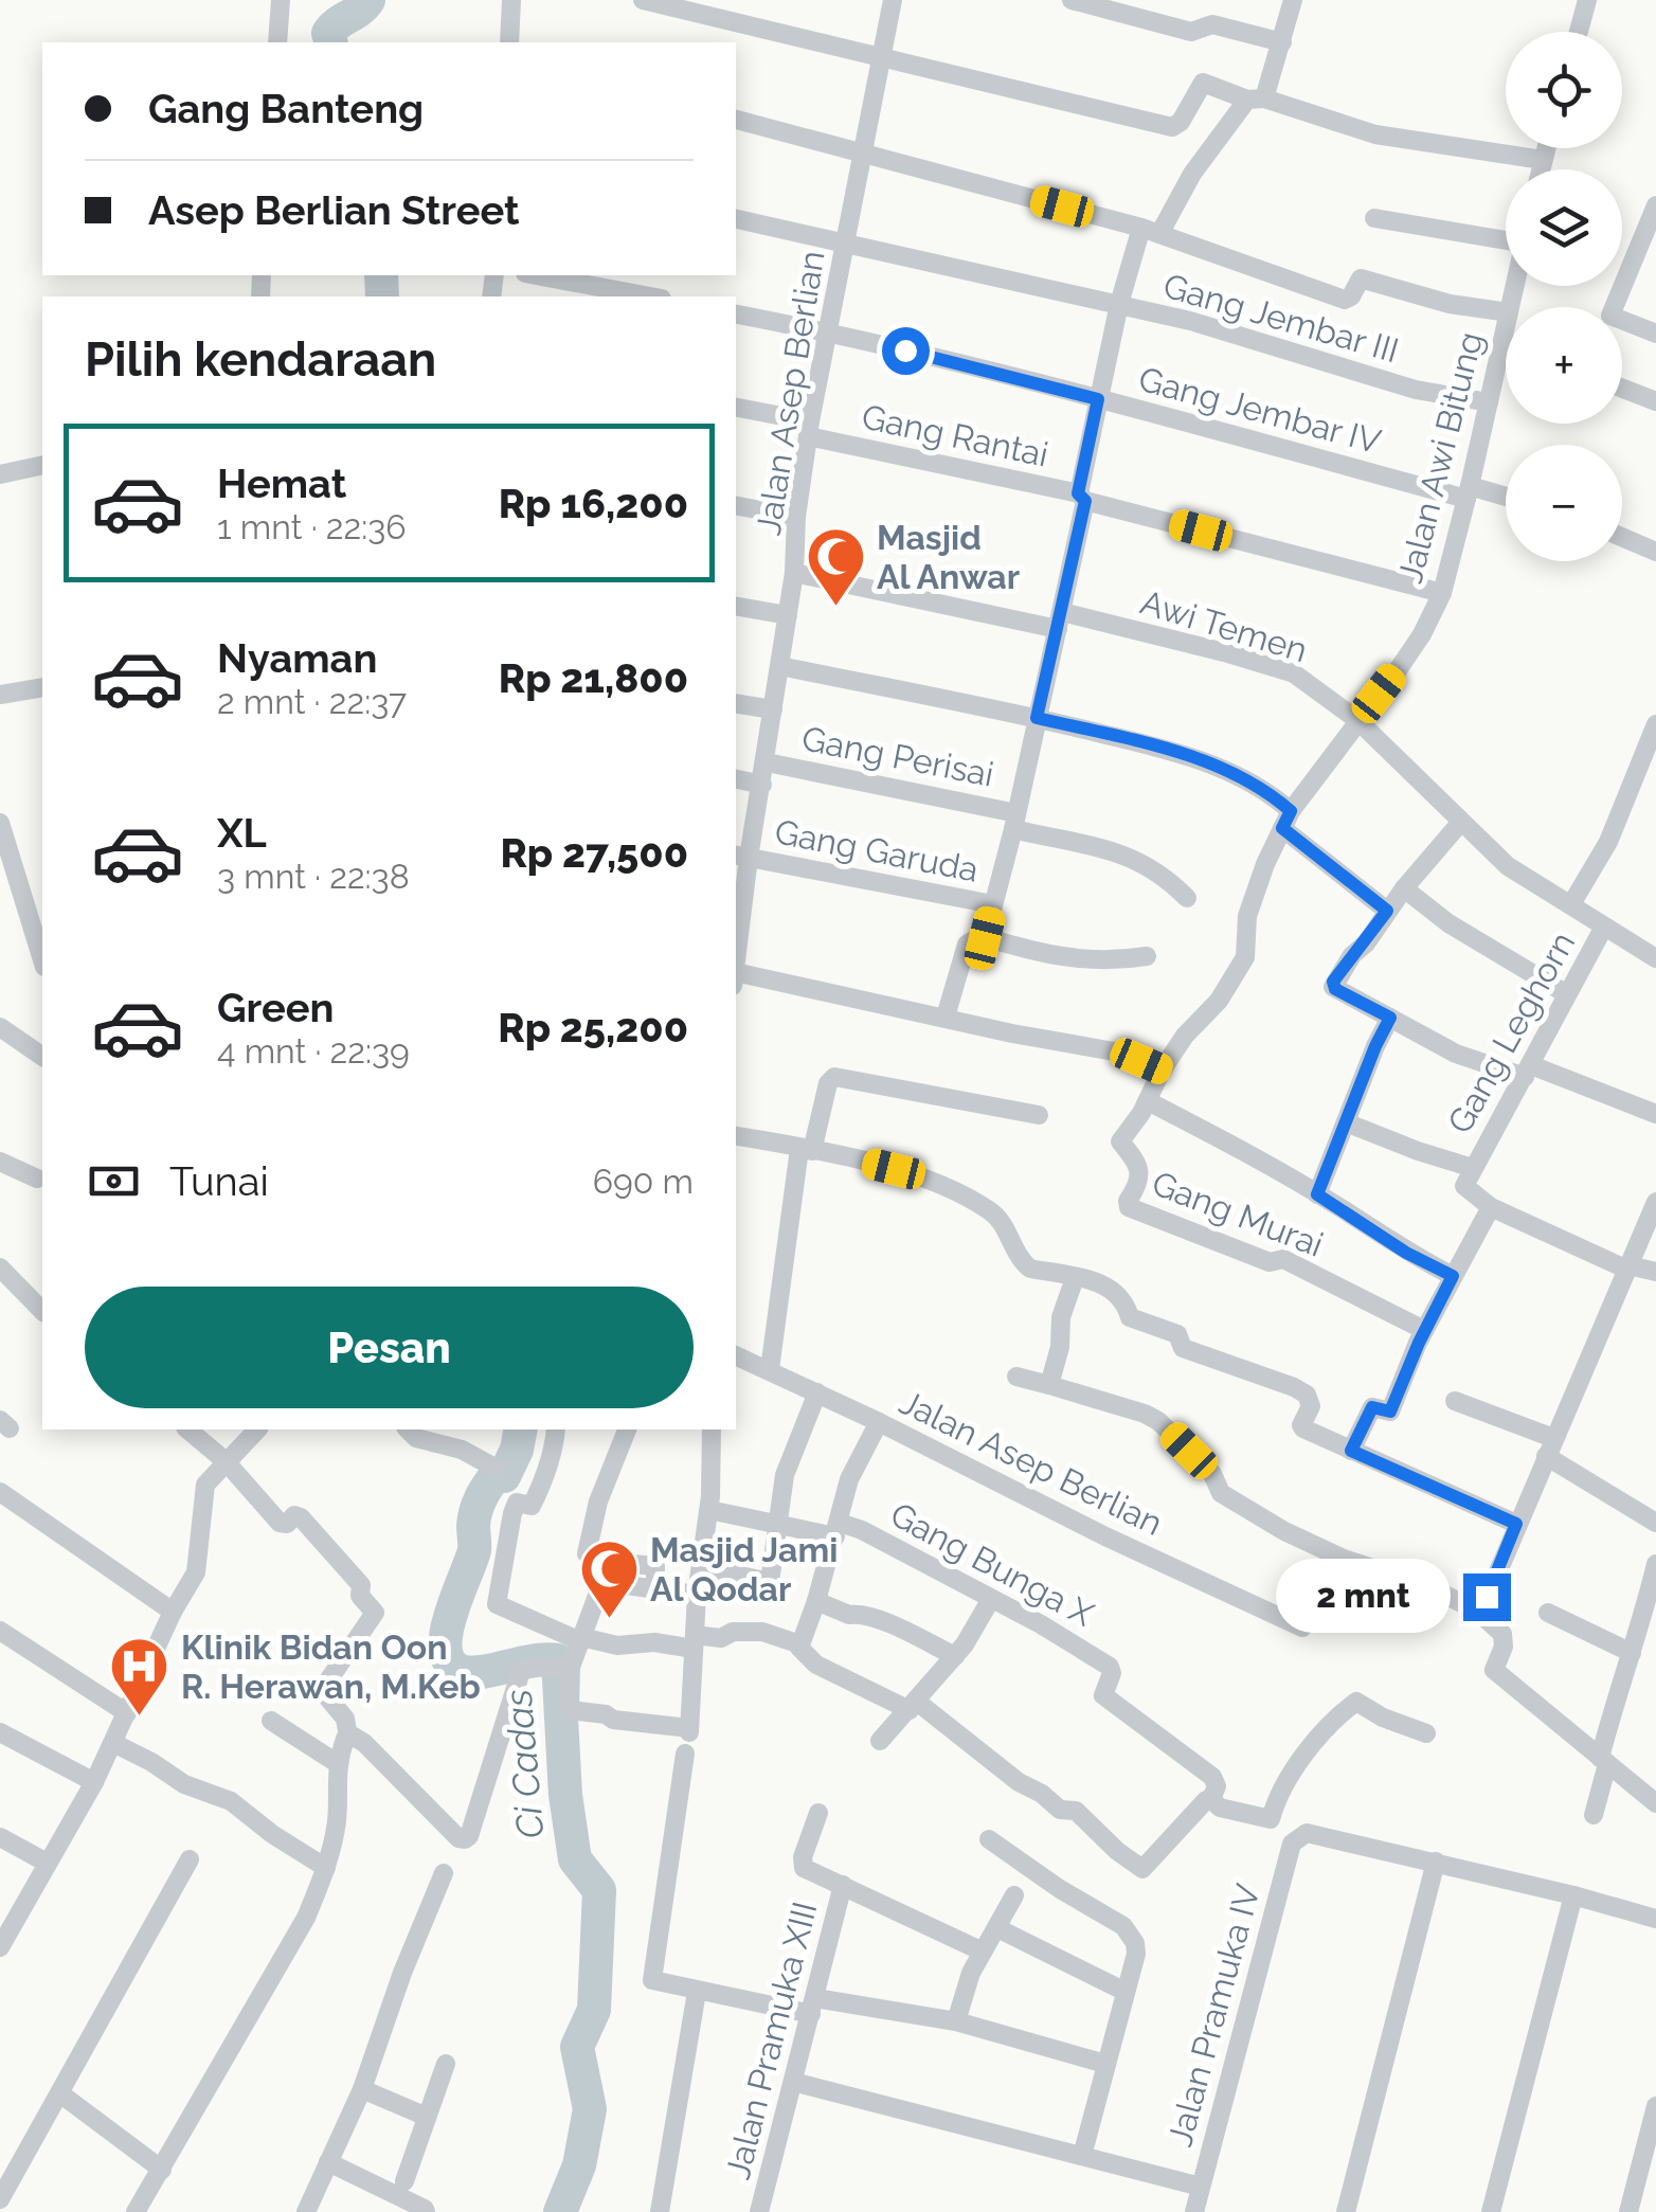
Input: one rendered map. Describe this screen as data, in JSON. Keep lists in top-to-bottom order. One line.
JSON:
{"streets":{"street":["Gang Jembar III","Jalan Asep Berlian","Gang Jembar IV","Gang Rantai","Jalan Awi Bitung","Awi Temen","Gang Perisai","Gang Garuda","Gang Leghorn","Gang Murai","Gang Bunga X","Jalan Pramuka IV","Jalan Pramuka XIII"]},"crossings":[["Gang Jembar III","Jalan Asep Berlian"],["Gang Jembar III","Jalan Awi Bitung"],["Jalan Asep Berlian","Gang Jembar IV"],["Jalan Asep Berlian","Gang Rantai"],["Jalan Asep Berlian","Awi Temen"],["Jalan Asep Berlian","Gang Perisai"],["Jalan Asep Berlian","Gang Garuda"],["Gang Jembar IV","Jalan Awi Bitung"],["Gang Rantai","Jalan Awi Bitung"],["Jalan Awi Bitung","Awi Temen"],["Jalan Awi Bitung","Gang Murai"],["Awi Temen","Gang Leghorn"]],"water":["Ci Cadas"],"places":{"mosque":["Masjid Al Anwar","Masjid Jami Al Qodar"],"hospital":["Klinik Bidan Oon R. Herawan, M.Keb"]},"page":{"map_buttons":["+","−"],"banner":["Gang Banteng","Asep Berlian Street"],"heading":"Pilih kendaraan","list":[{"name":"Hemat","note":"1 mnt · 22:36","value":"Rp 16,200"},{"name":"Nyaman","note":"2 mnt · 22:37","value":"Rp 21,800"},{"name":"XL","note":"3 mnt · 22:38","value":"Rp 27,500"},{"name":"Green","note":"4 mnt · 22:39","value":"Rp 25,200"}],"pay":["Tunai","690 m"],"buttons":"Pesan","bubble":"2 mnt"}}
